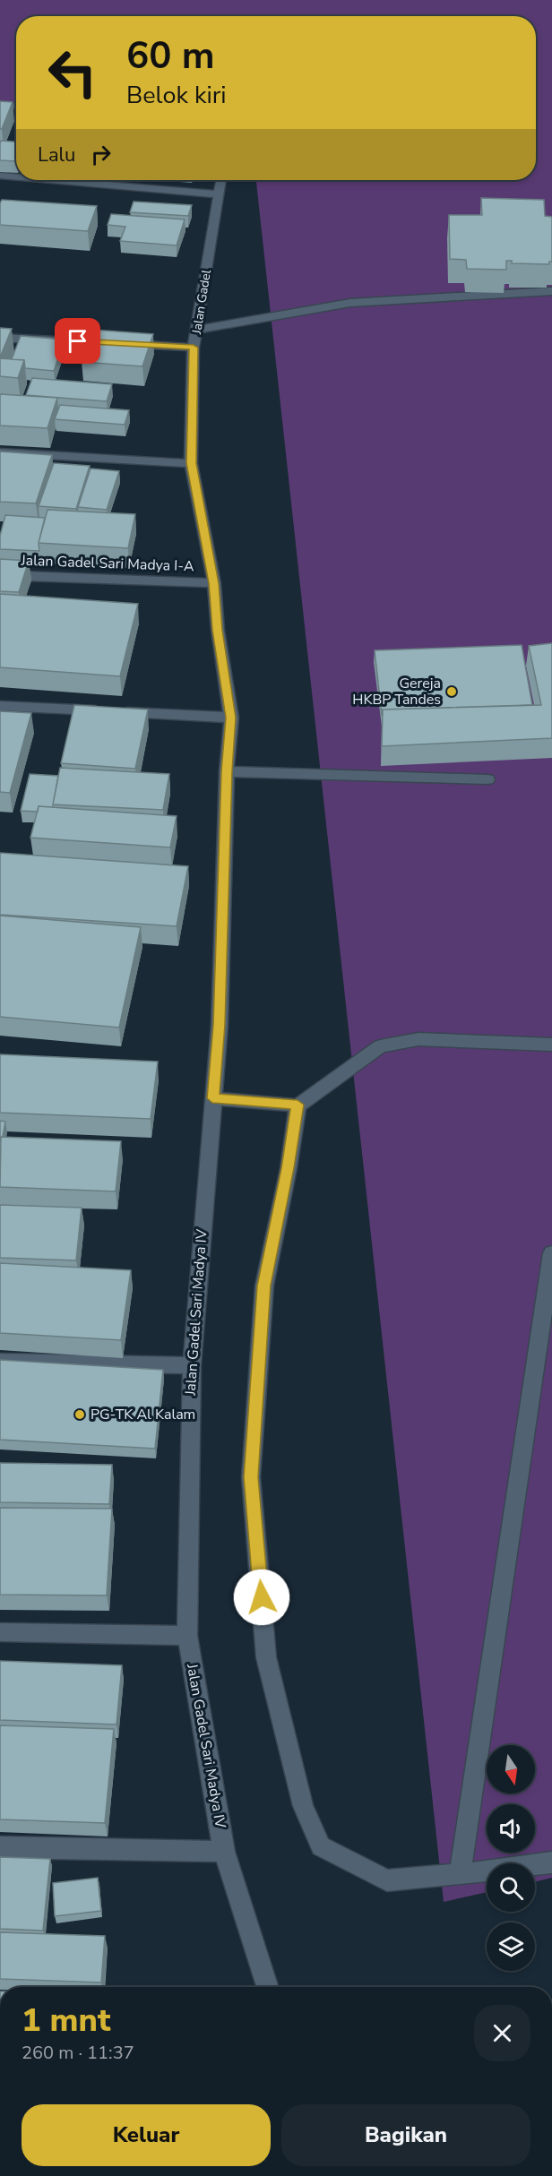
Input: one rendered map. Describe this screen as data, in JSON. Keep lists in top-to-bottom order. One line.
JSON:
{"streets":{"street":["Jalan Gadel","Jalan Gadel Sari Madya I-A","Jalan Gadel Sari Madya IV"]},"crossings":[["Jalan Gadel","Jalan Gadel Sari Madya I-A"],["Jalan Gadel","Jalan Gadel Sari Madya IV"]],"places":["Gereja HKBP Tandes","PG-TK Al Kalam"],"north":"bottom","page":{"turn":["60 m","Belok kiri"],"then":"Lalu","heading":["1 mnt","260 m · 11:37"],"buttons":["Keluar","Bagikan"]}}
